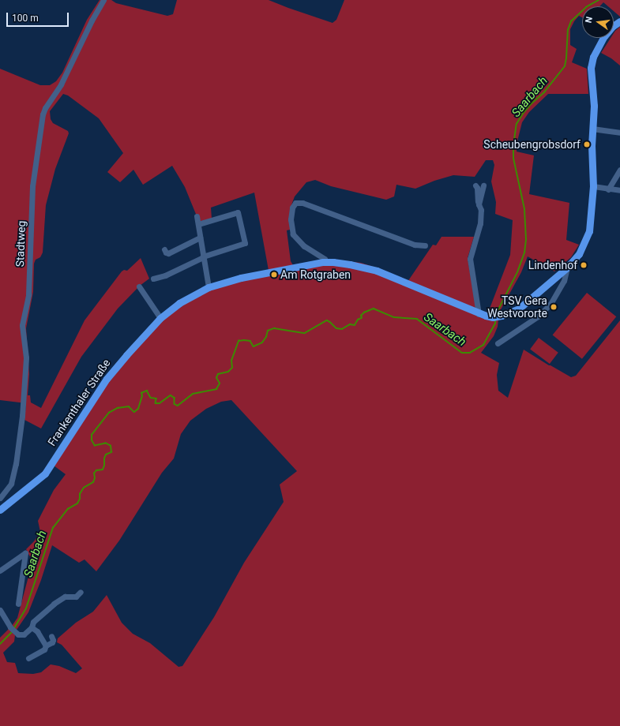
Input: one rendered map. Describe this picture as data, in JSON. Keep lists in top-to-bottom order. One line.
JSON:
{"streets":{"main road":["Frankenthaler Straße"],"street":["Stadtweg"]},"water":["Saarbach"],"places":["Scheubengrobsdorf","Lindenhof","Am Rotgraben","TSV Gera Westvororte"],"scale_bar":"100 m","north":"left"}
